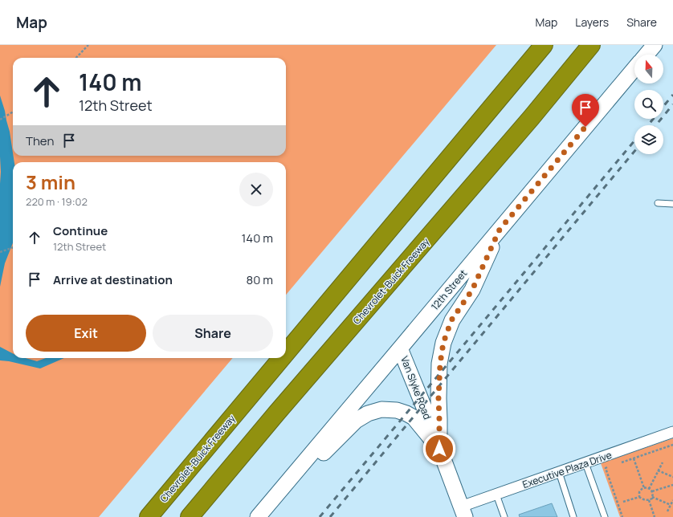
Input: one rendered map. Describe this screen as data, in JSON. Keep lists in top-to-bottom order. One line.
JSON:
{"streets":{"highway":["Chevrolet-Buick Freeway"],"street":["12th Street","Van Slyke Road","Executive Plaza Drive"]},"crossings":[["12th Street","Van Slyke Road"],["Van Slyke Road","Executive Plaza Drive"]],"north":"top","page":{"header":"Map","nav":["Map","Layers","Share"],"turn":["140 m","12th Street"],"then":"Then","heading":["3 min","220 m · 19:02"],"list":[{"name":"Continue","note":"12th Street","value":"140 m"},{"name":"Arrive at destination","value":"80 m"}],"buttons":["Exit","Share"]}}
